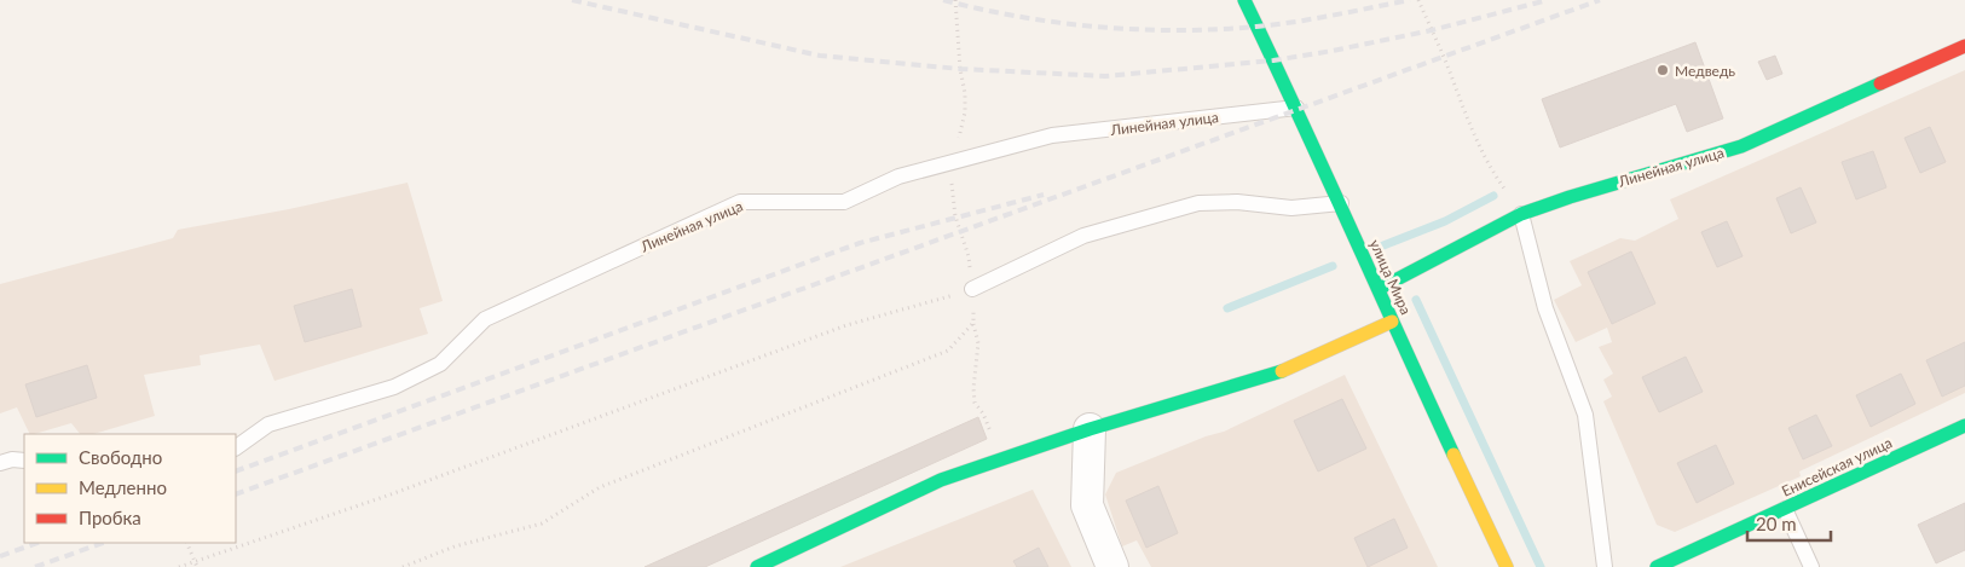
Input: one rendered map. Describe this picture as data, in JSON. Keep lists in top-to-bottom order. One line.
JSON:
{"streets":{"street":["Линейная улица","улица Мира","Енисейская улица"]},"crossings":[["Линейная улица","улица Мира"]],"places":["Медведь"],"legend":["Свободно","Медленно","Пробка"],"scale_bar":"20 m"}
